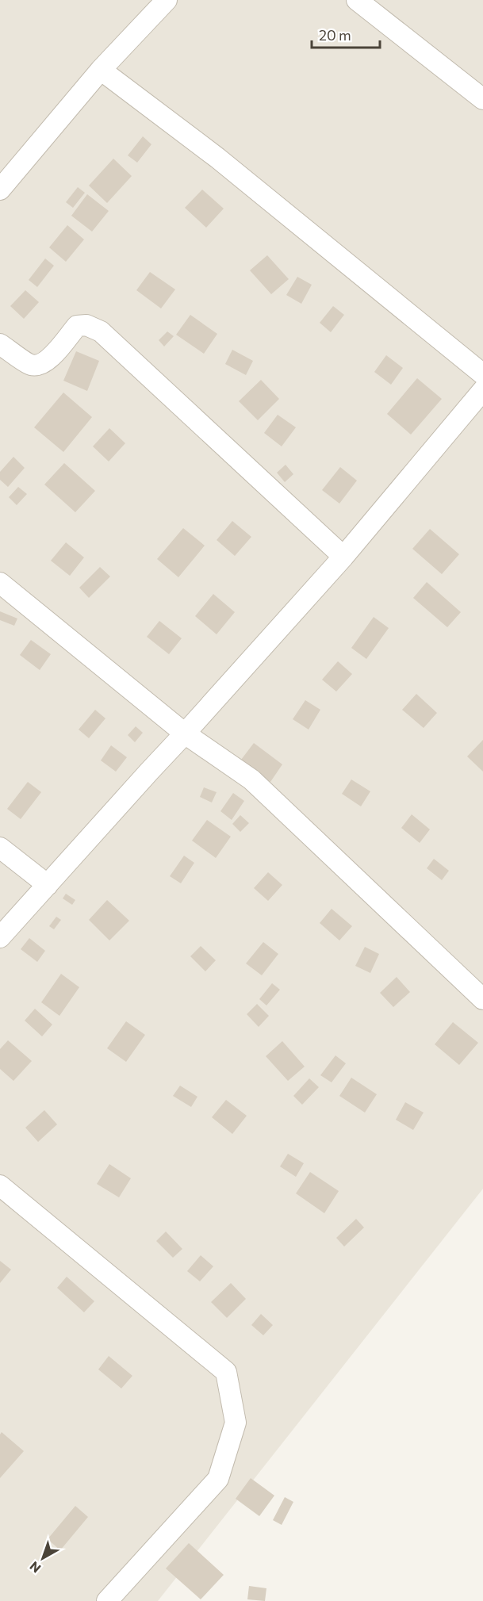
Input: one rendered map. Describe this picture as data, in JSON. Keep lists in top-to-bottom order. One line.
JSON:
{"scale_bar":"20 m","north":"bottom left"}
